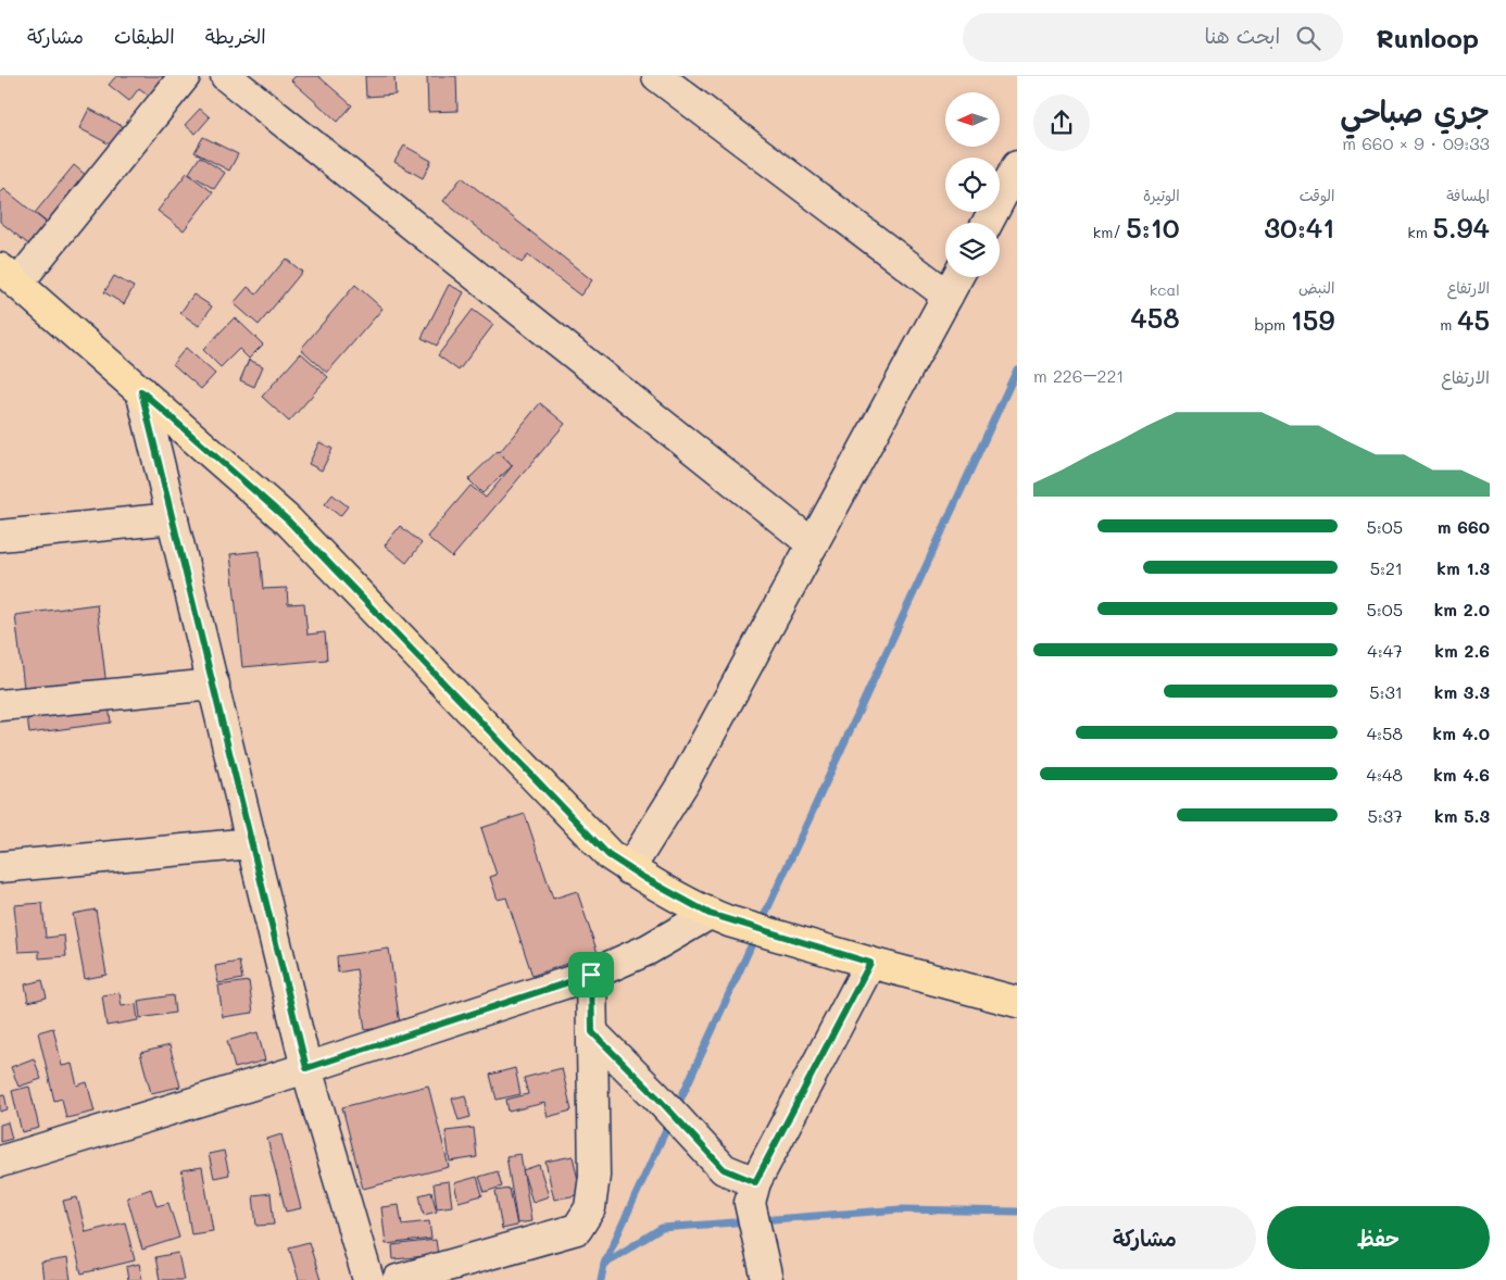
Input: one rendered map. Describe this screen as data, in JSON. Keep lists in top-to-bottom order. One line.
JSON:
{"north":"left","page":{"header":"Runloop","search":"ابحث هنا","nav":["الخريطة","الطبقات","مشاركة"],"heading":["جري صباحي","09:33 · 9 × 660 m"],"stats":[["المسافة","5.94 km"],["الوقت","30:41"],["الوتيرة","5:10 /km"],["الارتفاع","45 m"],["النبض","159 bpm"],["kcal","458"]],"chart":["الارتفاع","221–226 m"],"list":[{"name":"660 m","note":"5:05"},{"name":"1.3 km","note":"5:21"},{"name":"2.0 km","note":"5:05"},{"name":"2.6 km","note":"4:47"},{"name":"3.3 km","note":"5:31"},{"name":"4.0 km","note":"4:58"},{"name":"4.6 km","note":"4:48"},{"name":"5.3 km","note":"5:37"}],"buttons":["حفظ","مشاركة"]}}
